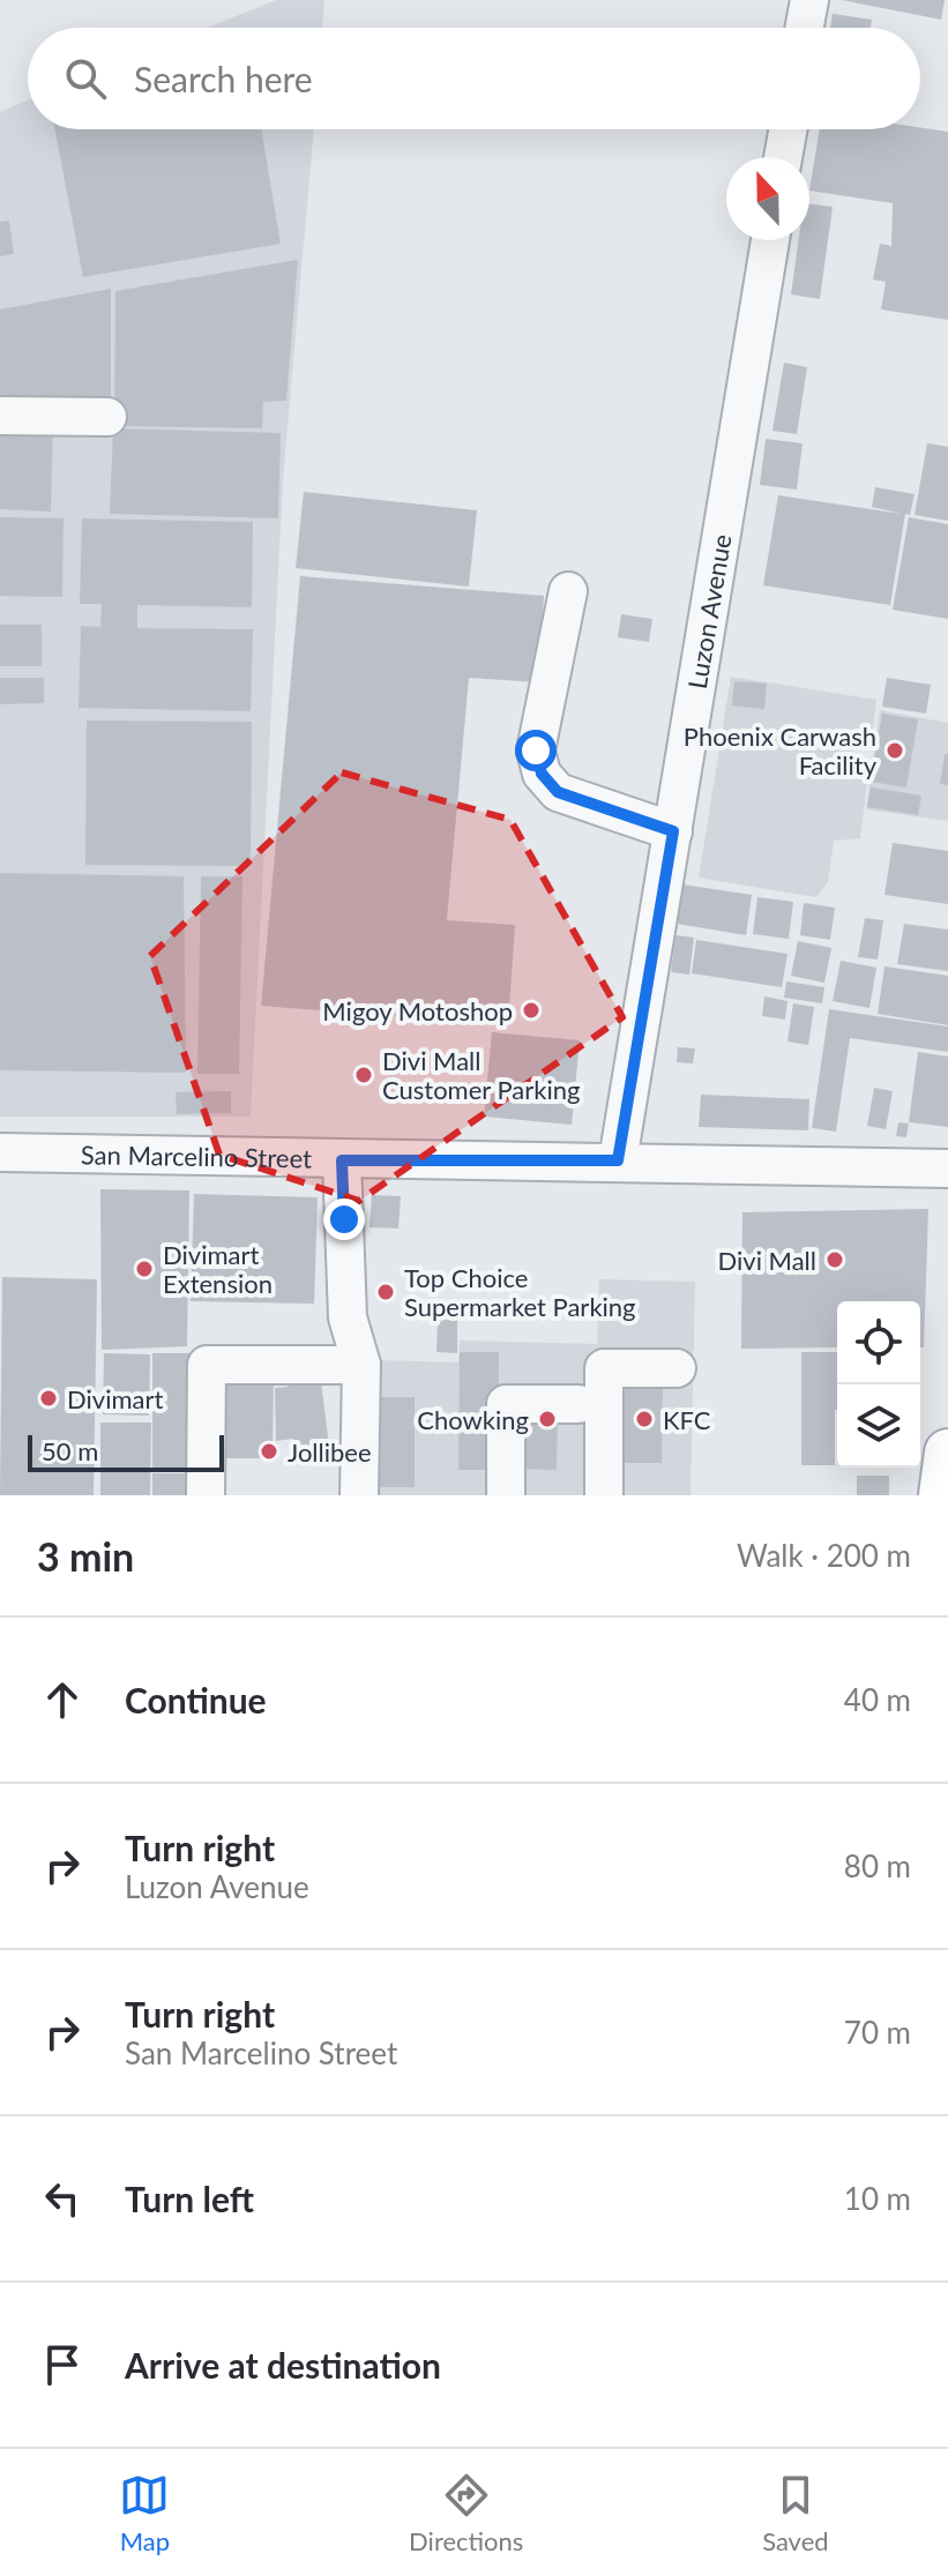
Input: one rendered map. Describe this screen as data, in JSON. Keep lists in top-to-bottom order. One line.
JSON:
{"streets":{"street":["Luzon Avenue","San Marcelino Street"]},"crossings":[["Luzon Avenue","San Marcelino Street"]],"places":["Phoenix Carwash Facility","Migoy Motoshop","Divi Mall Customer Parking","Divi Mall","Divimart Extension","Top Choice Supermarket Parking","Divimart","Chowking","KFC","Jollibee"],"scale_bar":"50 m","north":"top","page":{"search":"Search here","scale":"50 m","heading":["3 min","Walk · 200 m"],"list":[["Continue","40 m"],["Turn right","Luzon Avenue","80 m"],["Turn right","San Marcelino Street","70 m"],["Turn left","10 m"],"Arrive at destination"],"nav":["Map","Directions","Saved"]}}
